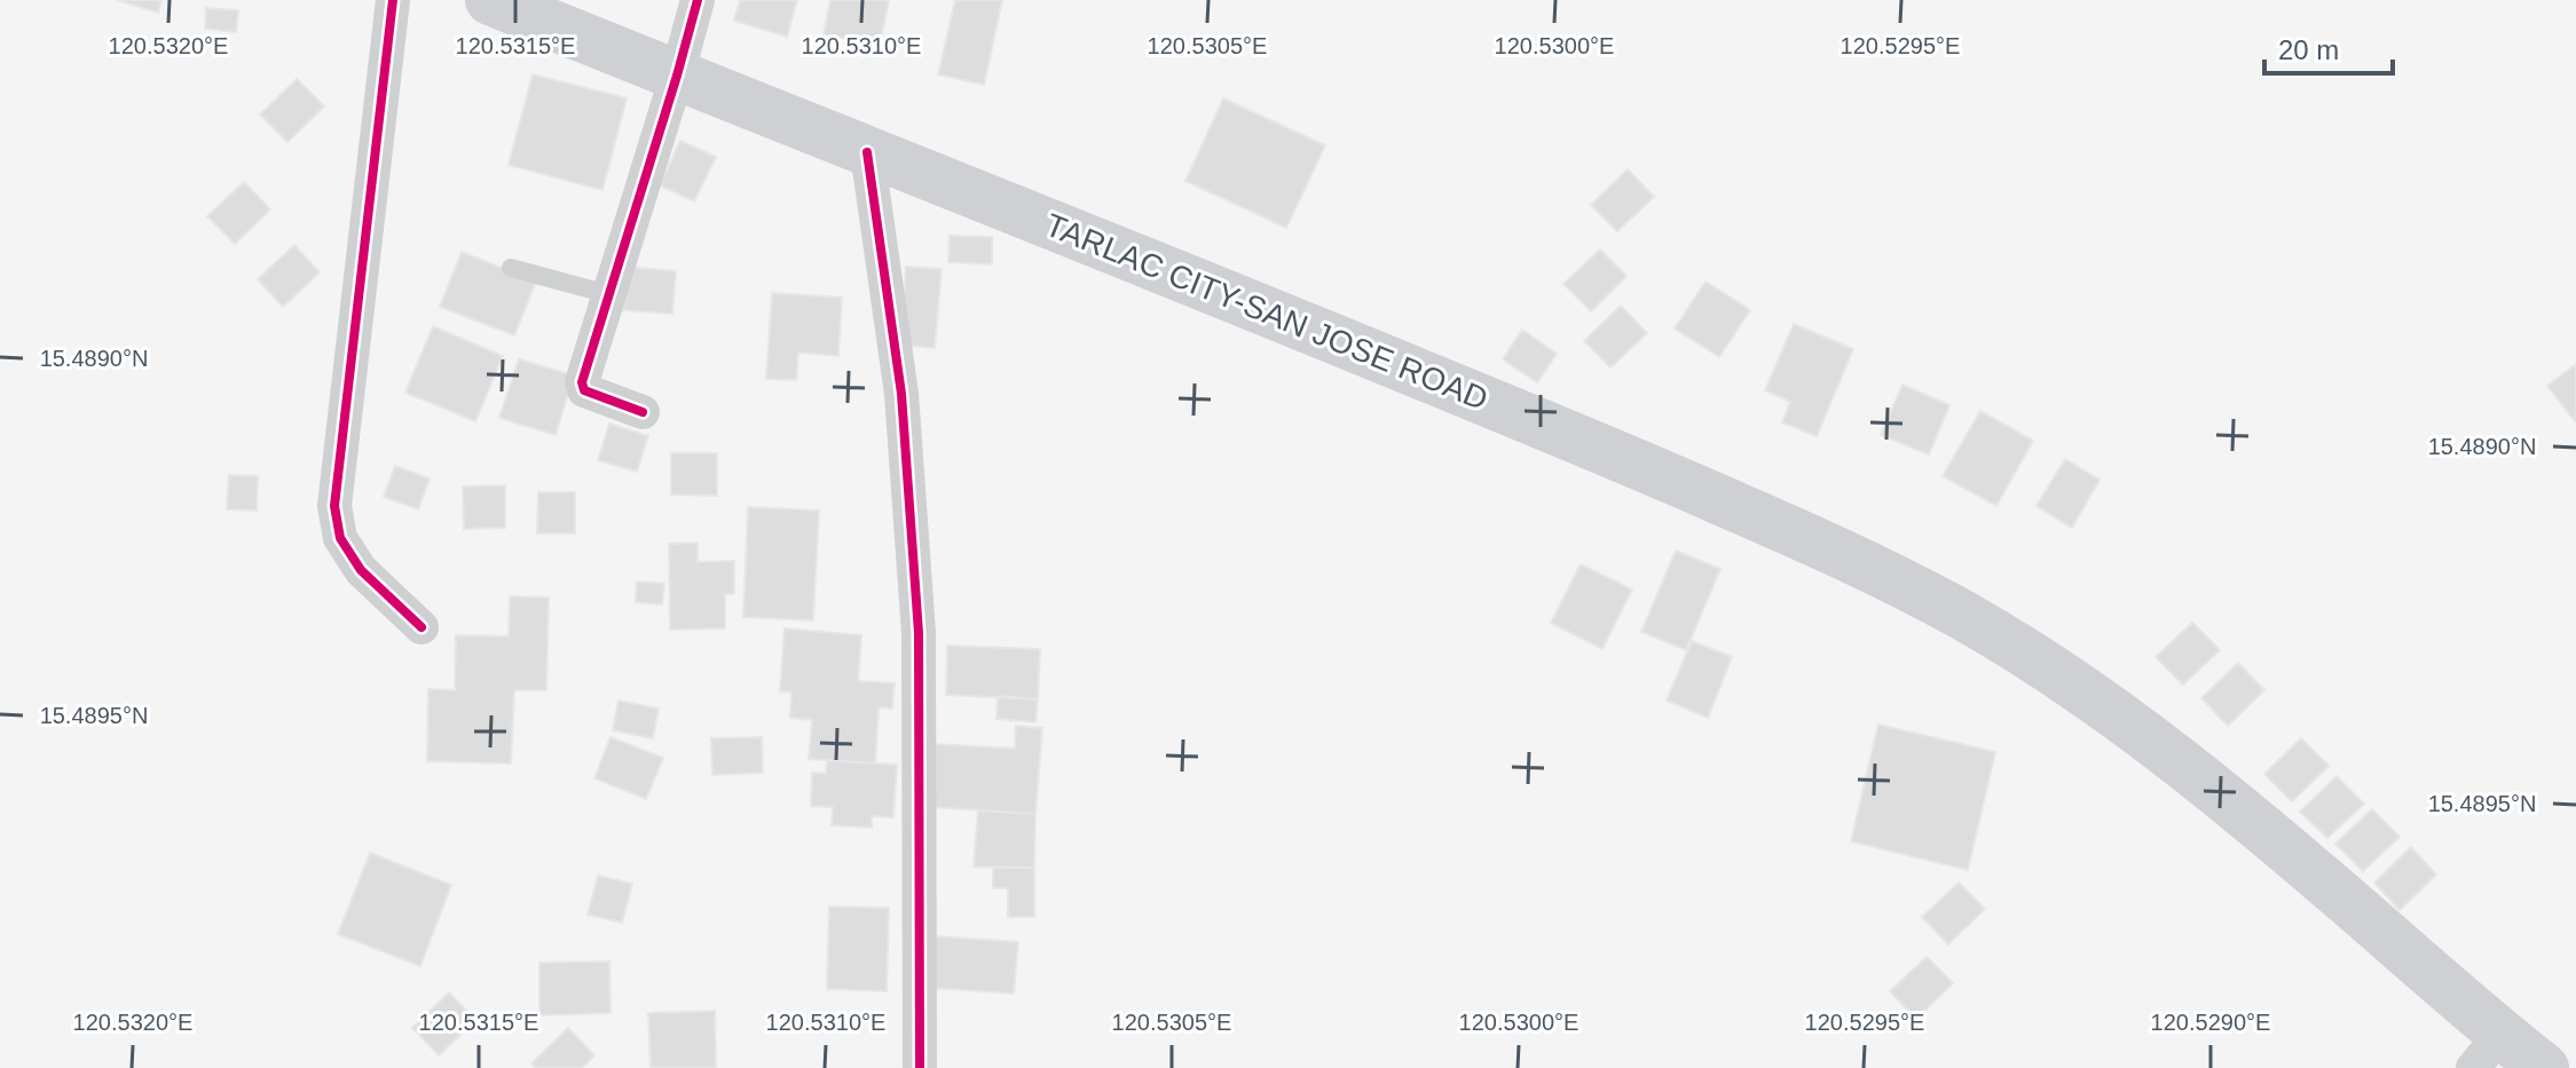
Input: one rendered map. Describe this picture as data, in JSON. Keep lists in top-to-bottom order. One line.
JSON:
{"streets":{"main road":["TARLAC CITY-SAN JOSE ROAD"]},"scale_bar":"20 m","coordinates":["120.5320°E","120.5315°E","120.5310°E","120.5305°E","120.5300°E","120.5295°E","15.4890°N","15.4895°N","120.5290°E"]}
